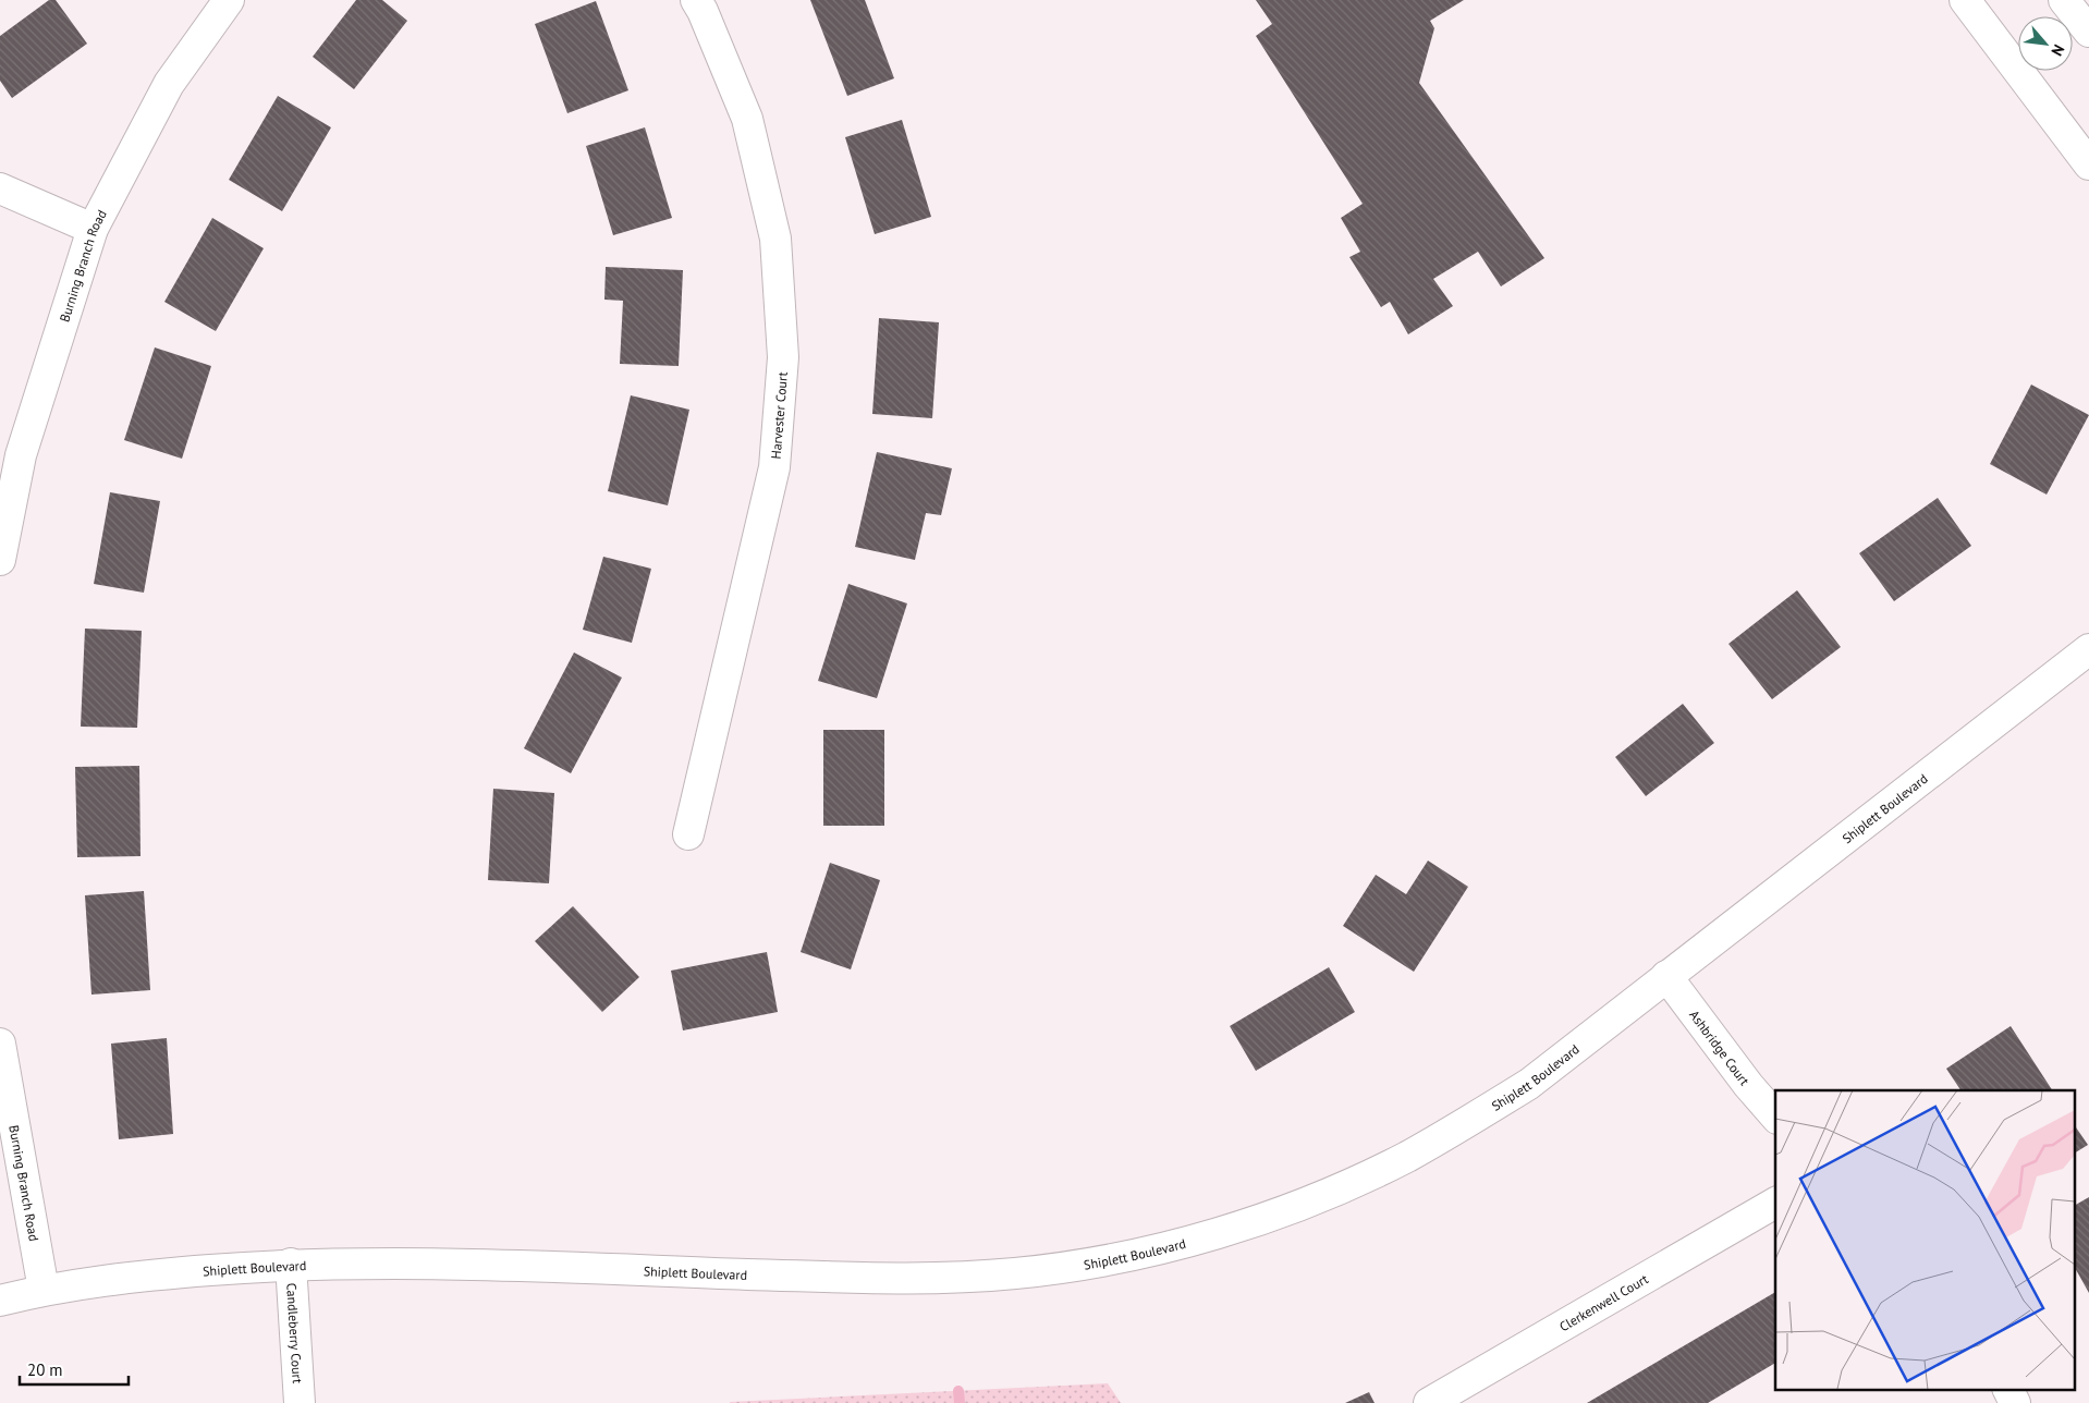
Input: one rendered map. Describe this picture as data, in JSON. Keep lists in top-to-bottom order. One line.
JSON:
{"streets":{"street":["Burning Branch Road","Harvester Court","Shiplett Boulevard","Ashbridge Court","Clerkenwell Court","Candleberry Court"]},"crossings":[["Burning Branch Road","Shiplett Boulevard"],["Shiplett Boulevard","Ashbridge Court"],["Shiplett Boulevard","Candleberry Court"]],"scale_bar":"20 m","north":"bottom right"}
